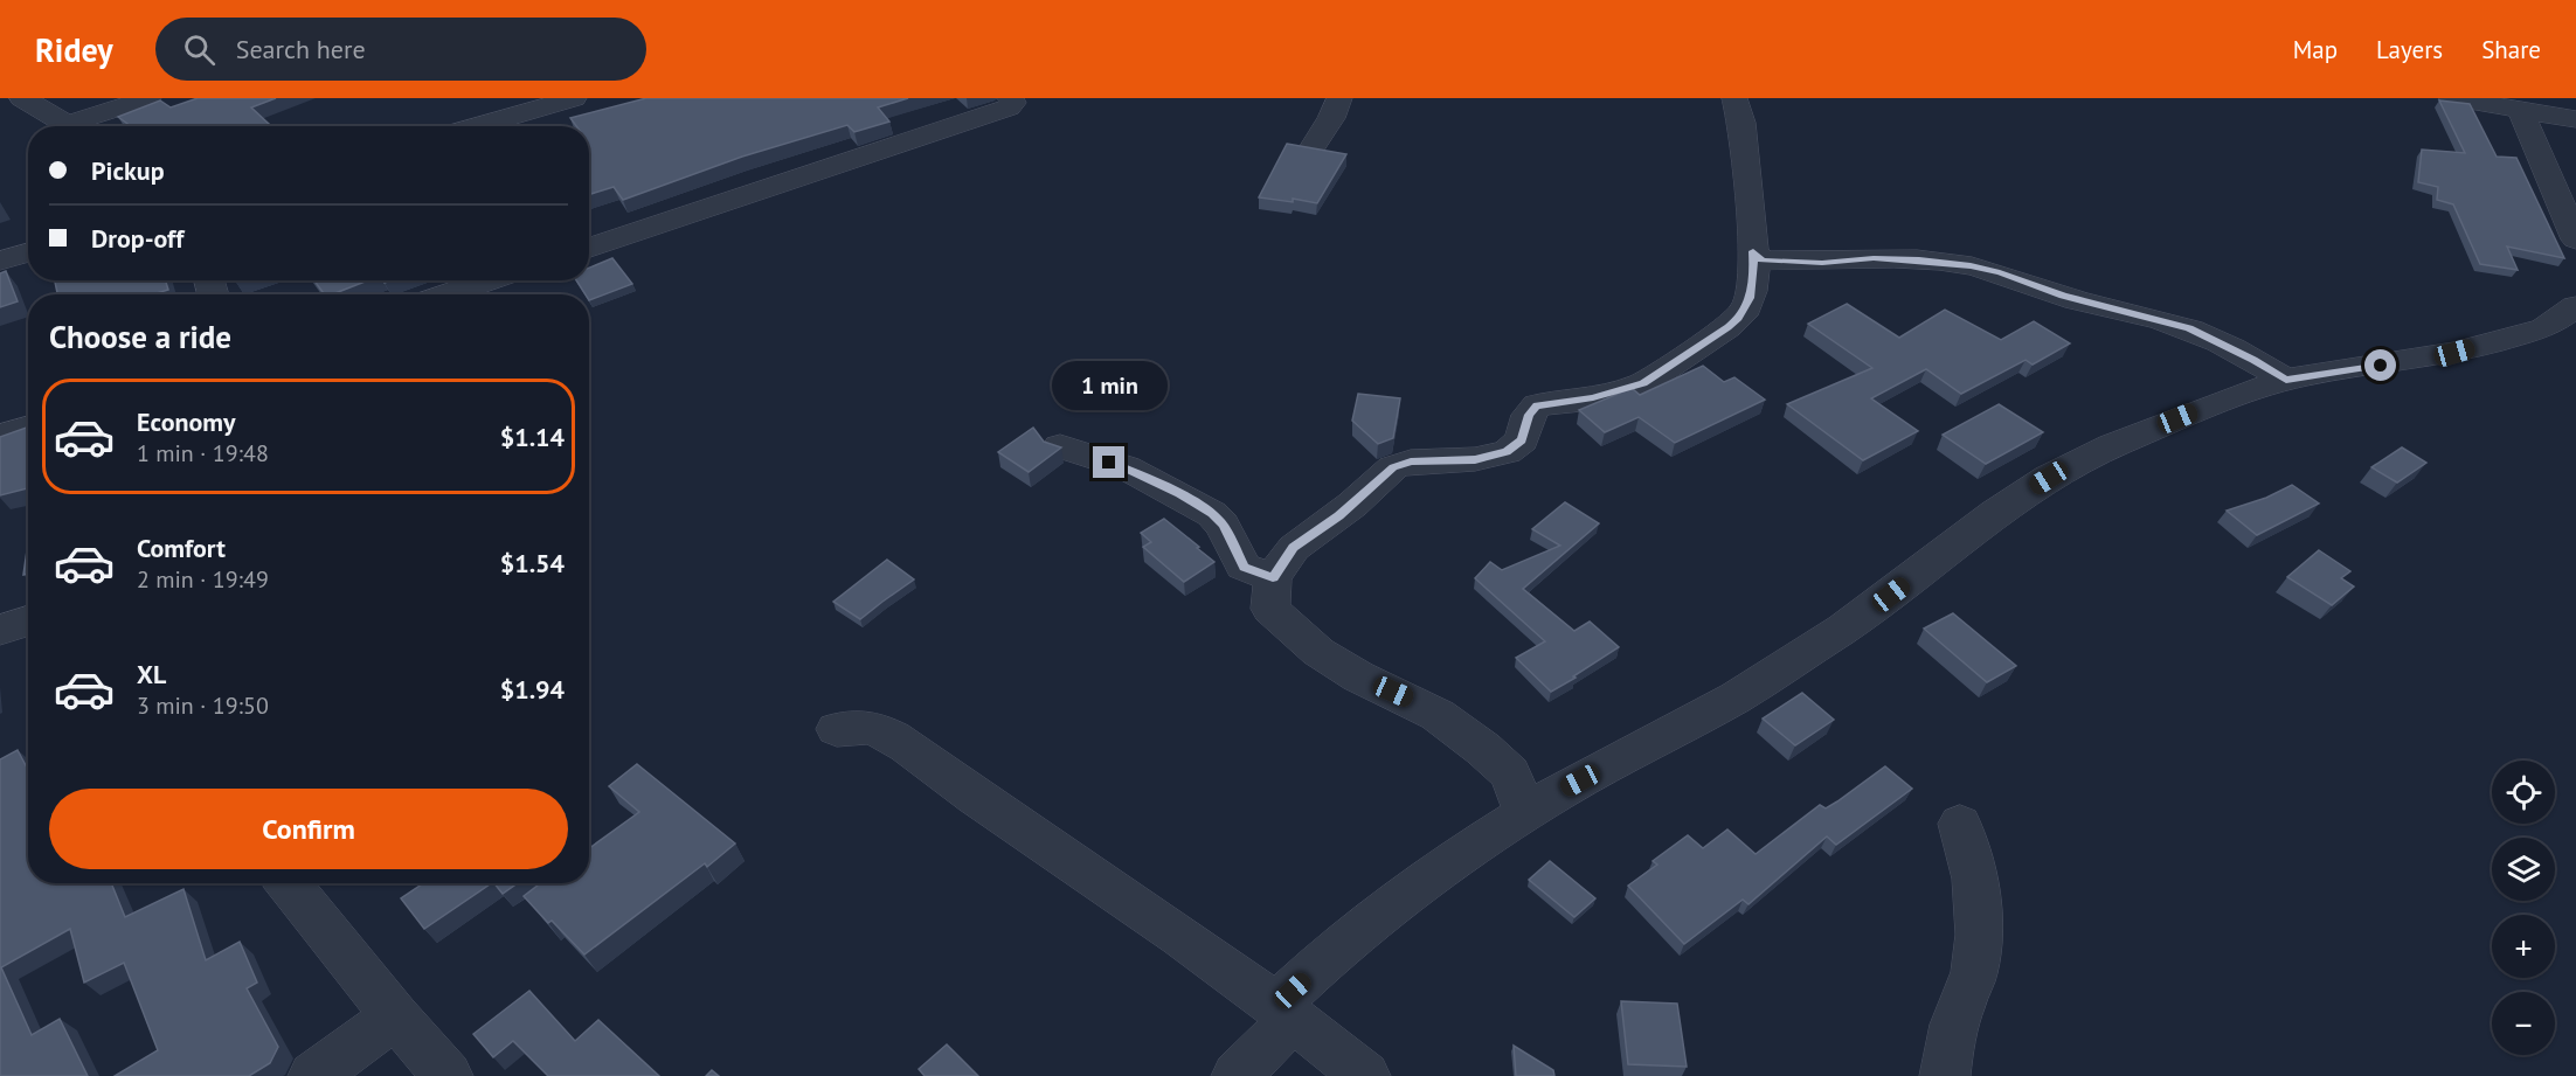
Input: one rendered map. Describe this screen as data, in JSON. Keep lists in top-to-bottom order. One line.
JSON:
{"page":{"header":"Ridey","search":"Search here","nav":["Map","Layers","Share"],"banner":["Pickup","Drop-off"],"heading":"Choose a ride","bubble":"1 min","list":[{"name":"Economy","note":"1 min · 19:48","value":"$1.14"},{"name":"Comfort","note":"2 min · 19:49","value":"$1.54"},{"name":"XL","note":"3 min · 19:50","value":"$1.94"}],"map_buttons":["+","−"],"buttons":"Confirm"}}
